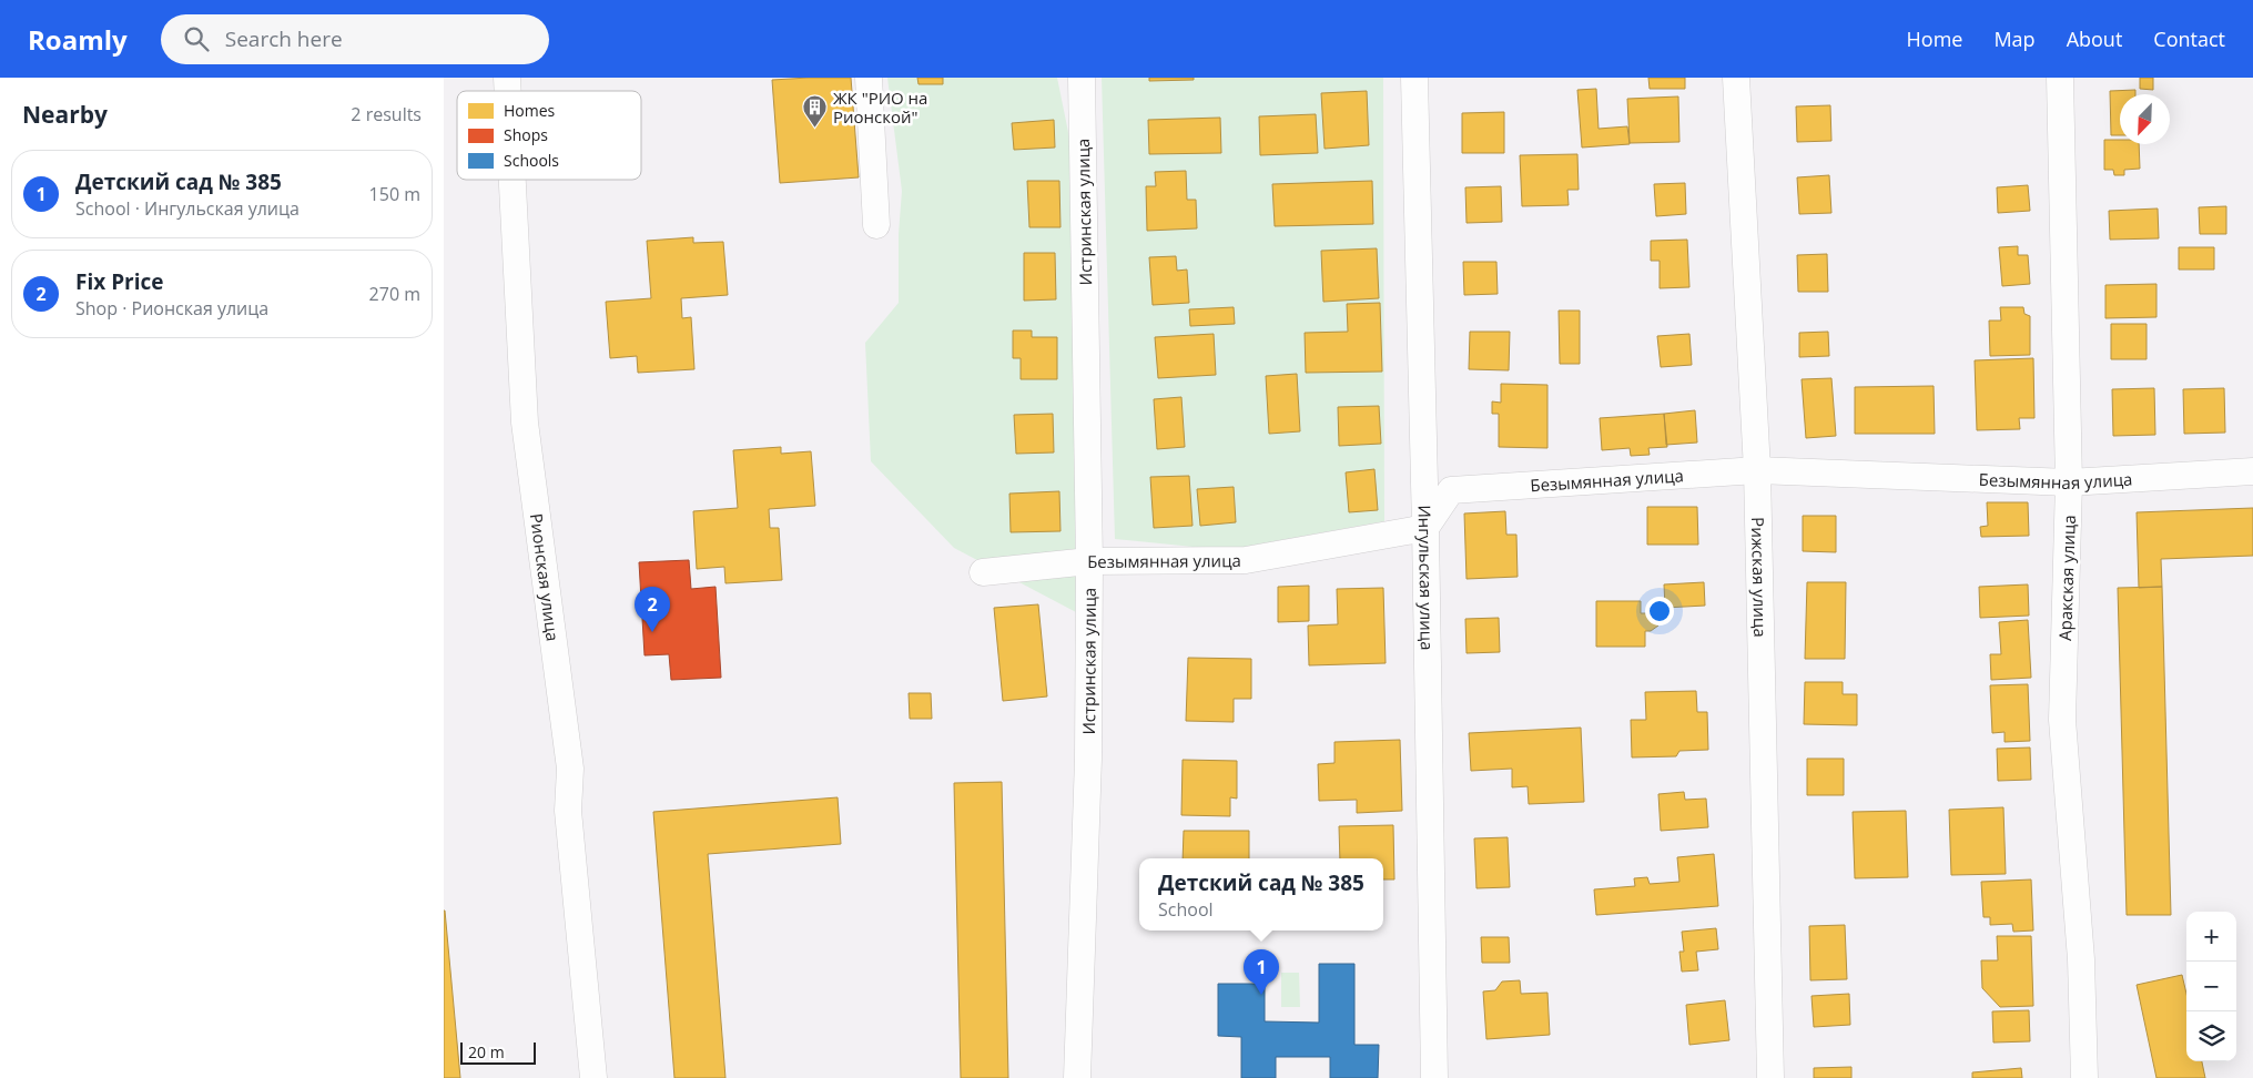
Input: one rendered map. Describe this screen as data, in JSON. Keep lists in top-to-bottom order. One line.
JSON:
{"streets":{"street":["Истринская улица","Безымянная улица","Ингульская улица","Рижская улица","Аракская улица","Рионская улица"]},"crossings":[["Истринская улица","Безымянная улица"],["Безымянная улица","Ингульская улица"],["Безымянная улица","Рижская улица"],["Безымянная улица","Аракская улица"]],"places":{"building":["ЖК \"РИО на Рионской\""]},"legend":["Homes","Shops","Schools"],"scale_bar":"20 m","north":"bottom left","page":{"header":"Roamly","search":"Search here","nav":["Home","Map","About","Contact"],"heading":["Nearby","2 results"],"list":[{"mark":"1","name":"Детский сад № 385","note":"School · Ингульская улица","value":"150 m"},{"mark":"2","name":"Fix Price","note":"Shop · Рионская улица","value":"270 m"}],"pins":["2","1"],"popup":["Детский сад № 385","School"],"map_buttons":["+","−"],"scale":"20 m"}}
